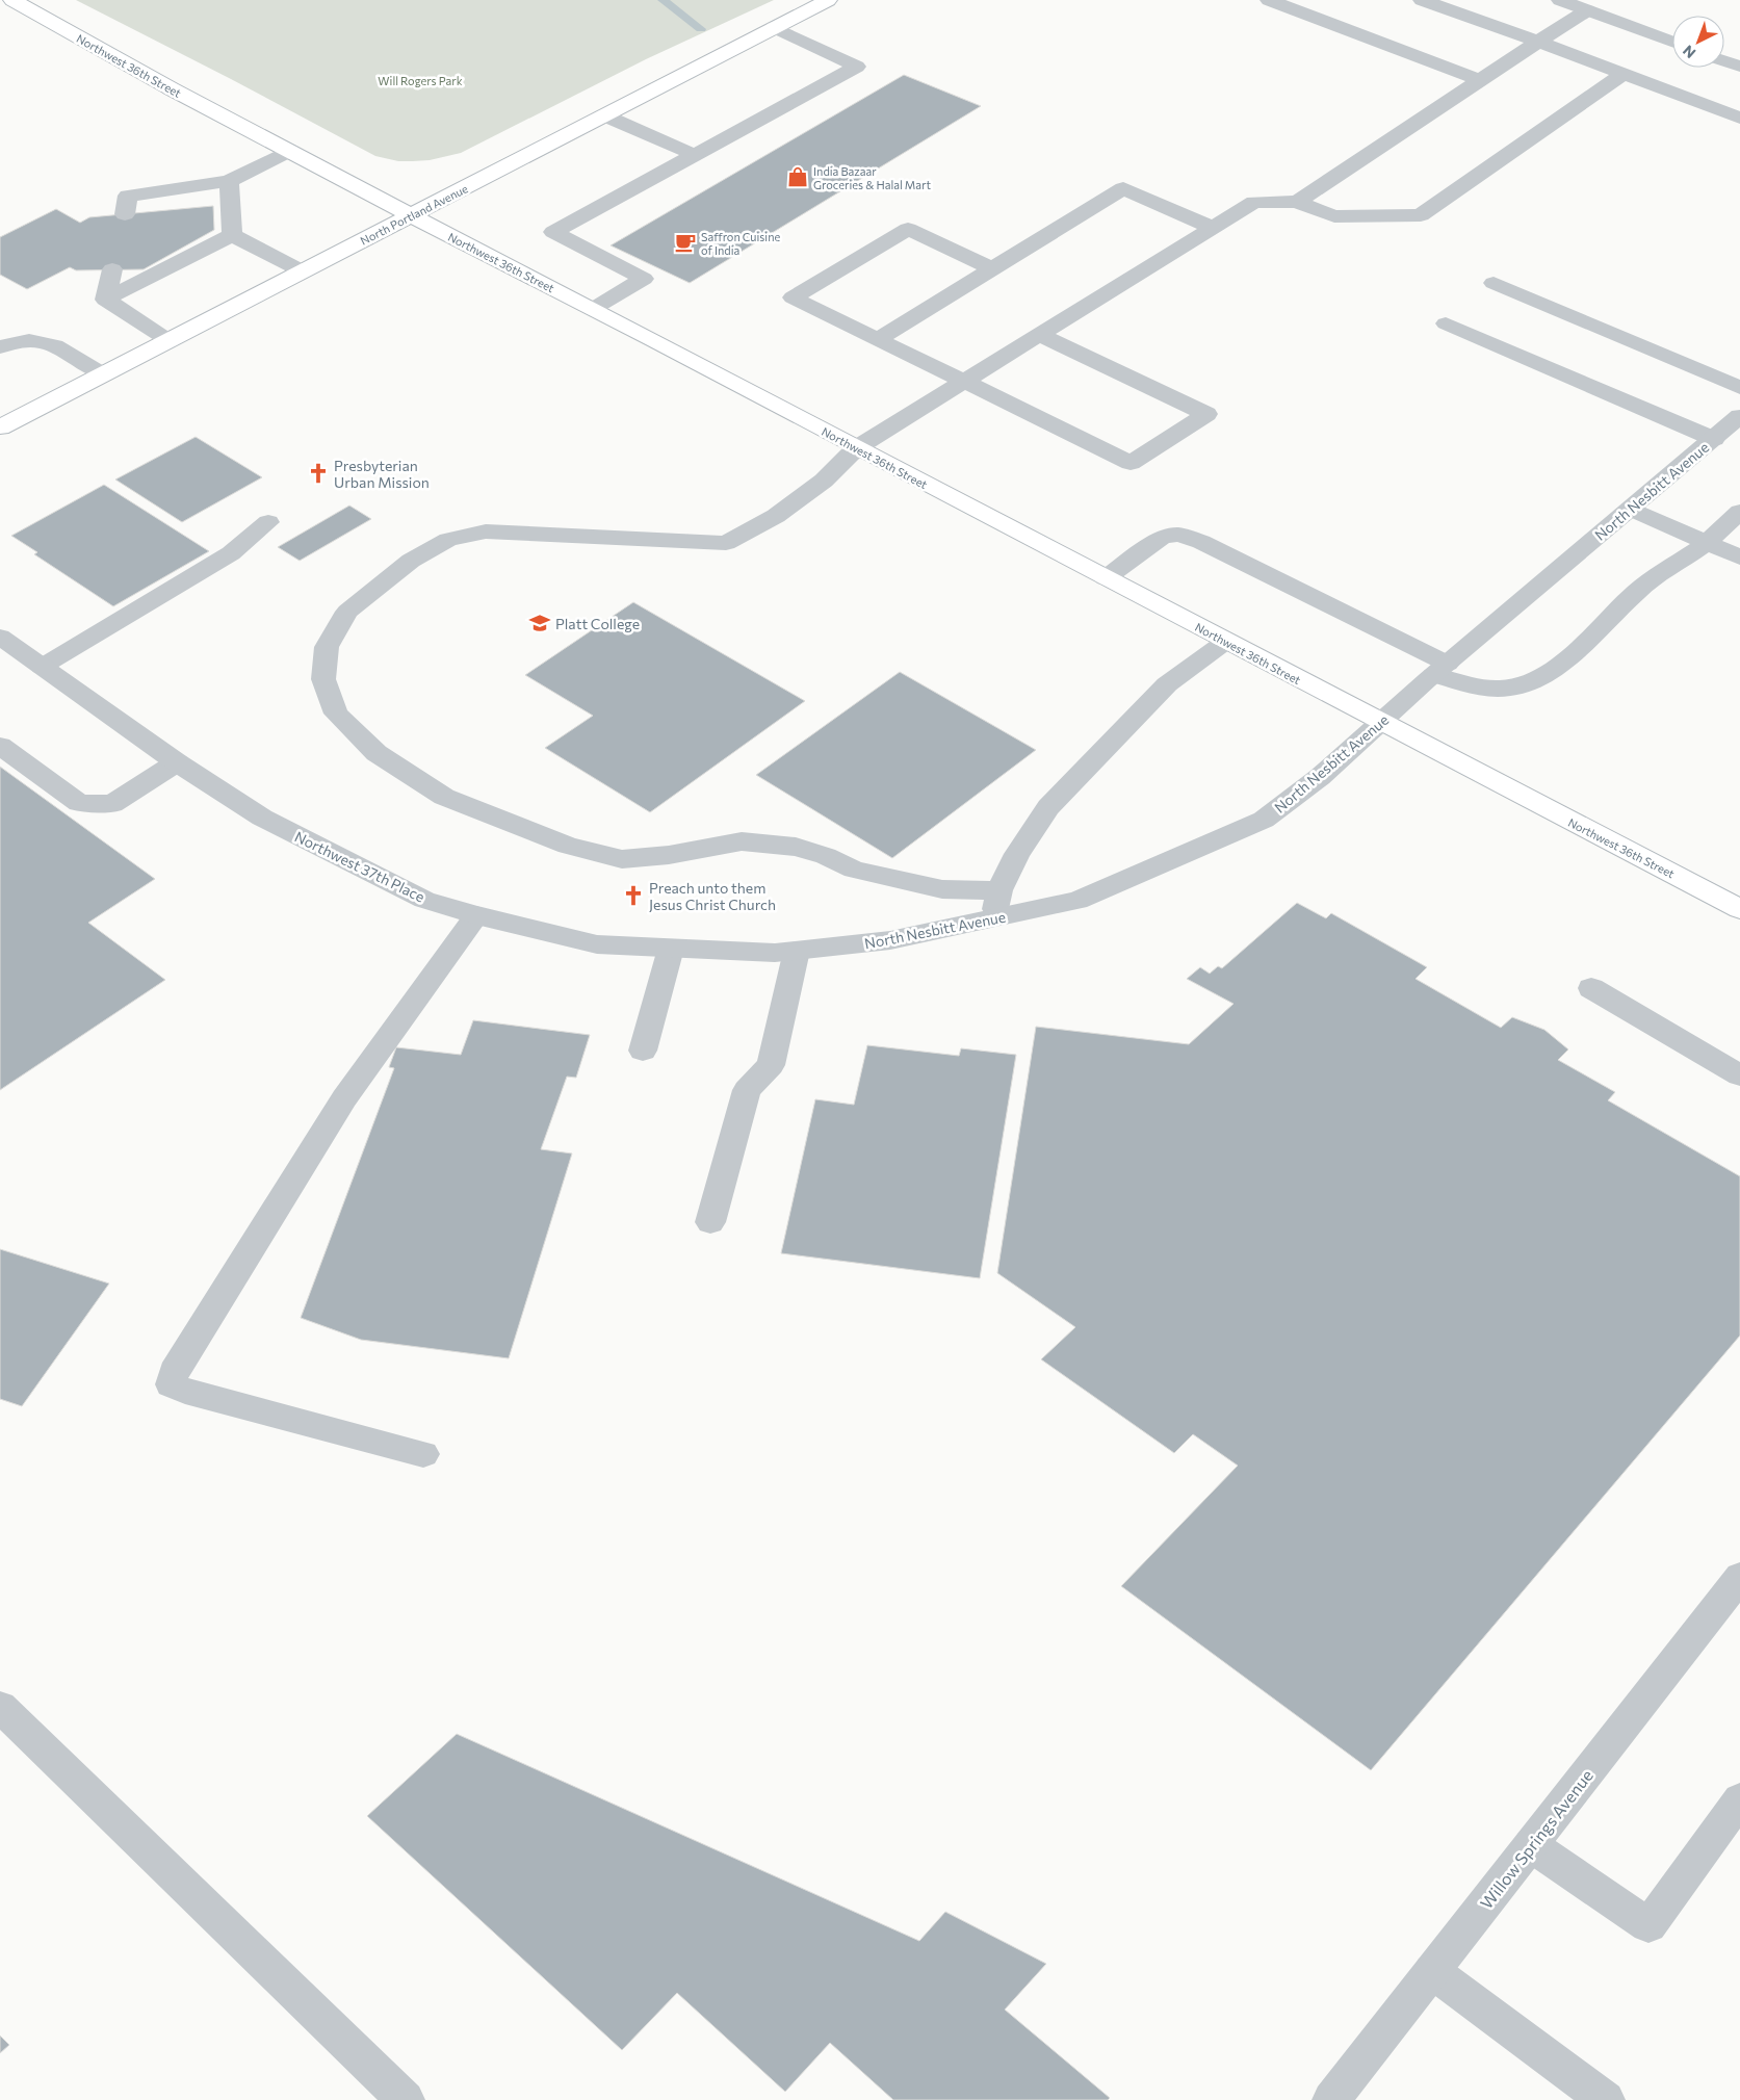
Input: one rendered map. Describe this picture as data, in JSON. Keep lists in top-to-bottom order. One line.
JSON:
{"streets":{"main road":["Northwest 36th Street","North Portland Avenue"],"street":["North Nesbitt Avenue","Northwest 37th Place","Willow Springs Avenue"]},"crossings":[["Northwest 36th Street","North Portland Avenue"],["Northwest 36th Street","North Nesbitt Avenue"],["North Nesbitt Avenue","Northwest 37th Place"]],"parks":["Will Rogers Park"],"places":{"shop":["India Bazaar Groceries & Halal Mart"],"cafe":["Saffron Cuisine of India"],"church":["Presbyterian Urban Mission","Preach unto them Jesus Christ Church"],"school or university":["Platt College"]},"north":"bottom left"}
